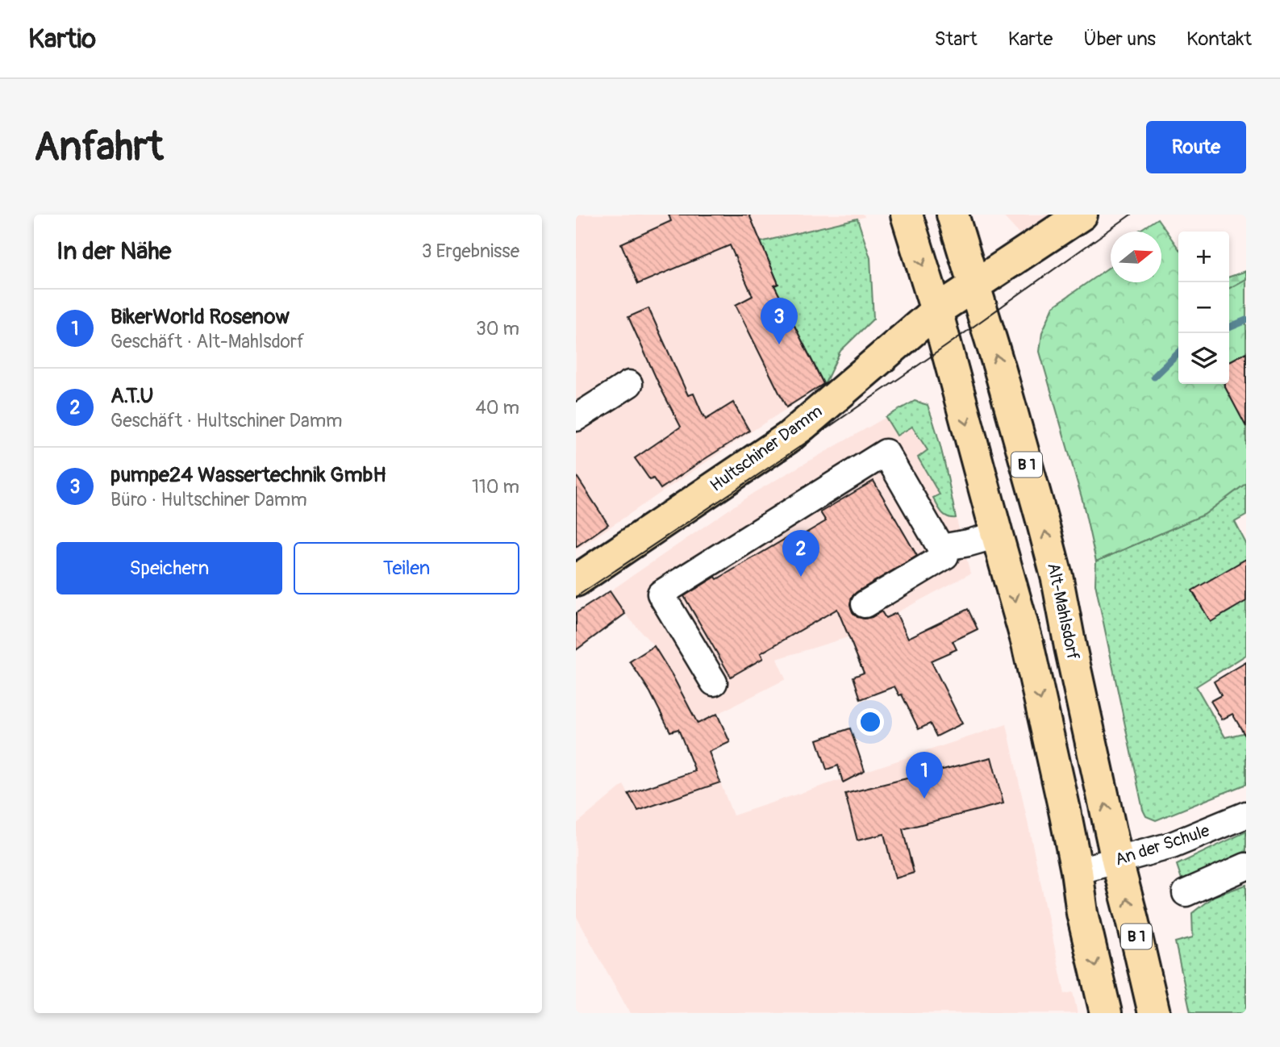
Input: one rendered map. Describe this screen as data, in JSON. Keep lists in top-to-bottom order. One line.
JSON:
{"streets":{"main road":["Hultschiner Damm","B 1","Alt-Mahlsdorf"],"street":["An der Schule"]},"crossings":[["Hultschiner Damm","Alt-Mahlsdorf"],["Alt-Mahlsdorf","An der Schule"]],"north":"right","page":{"header":"Kartio","nav":["Start","Karte","Über uns","Kontakt"],"buttons":["Route",["Speichern","Teilen"]],"title":"Anfahrt","heading":["In der Nähe","3 Ergebnisse"],"map_buttons":["+","−"],"list":[{"mark":"1","name":"BikerWorld Rosenow","note":"Geschäft · Alt-Mahlsdorf","value":"30 m"},{"mark":"2","name":"A.T.U","note":"Geschäft · Hultschiner Damm","value":"40 m"},{"mark":"3","name":"pumpe24 Wassertechnik GmbH","note":"Büro · Hultschiner Damm","value":"110 m"}],"pins":["3","2","1"]}}
